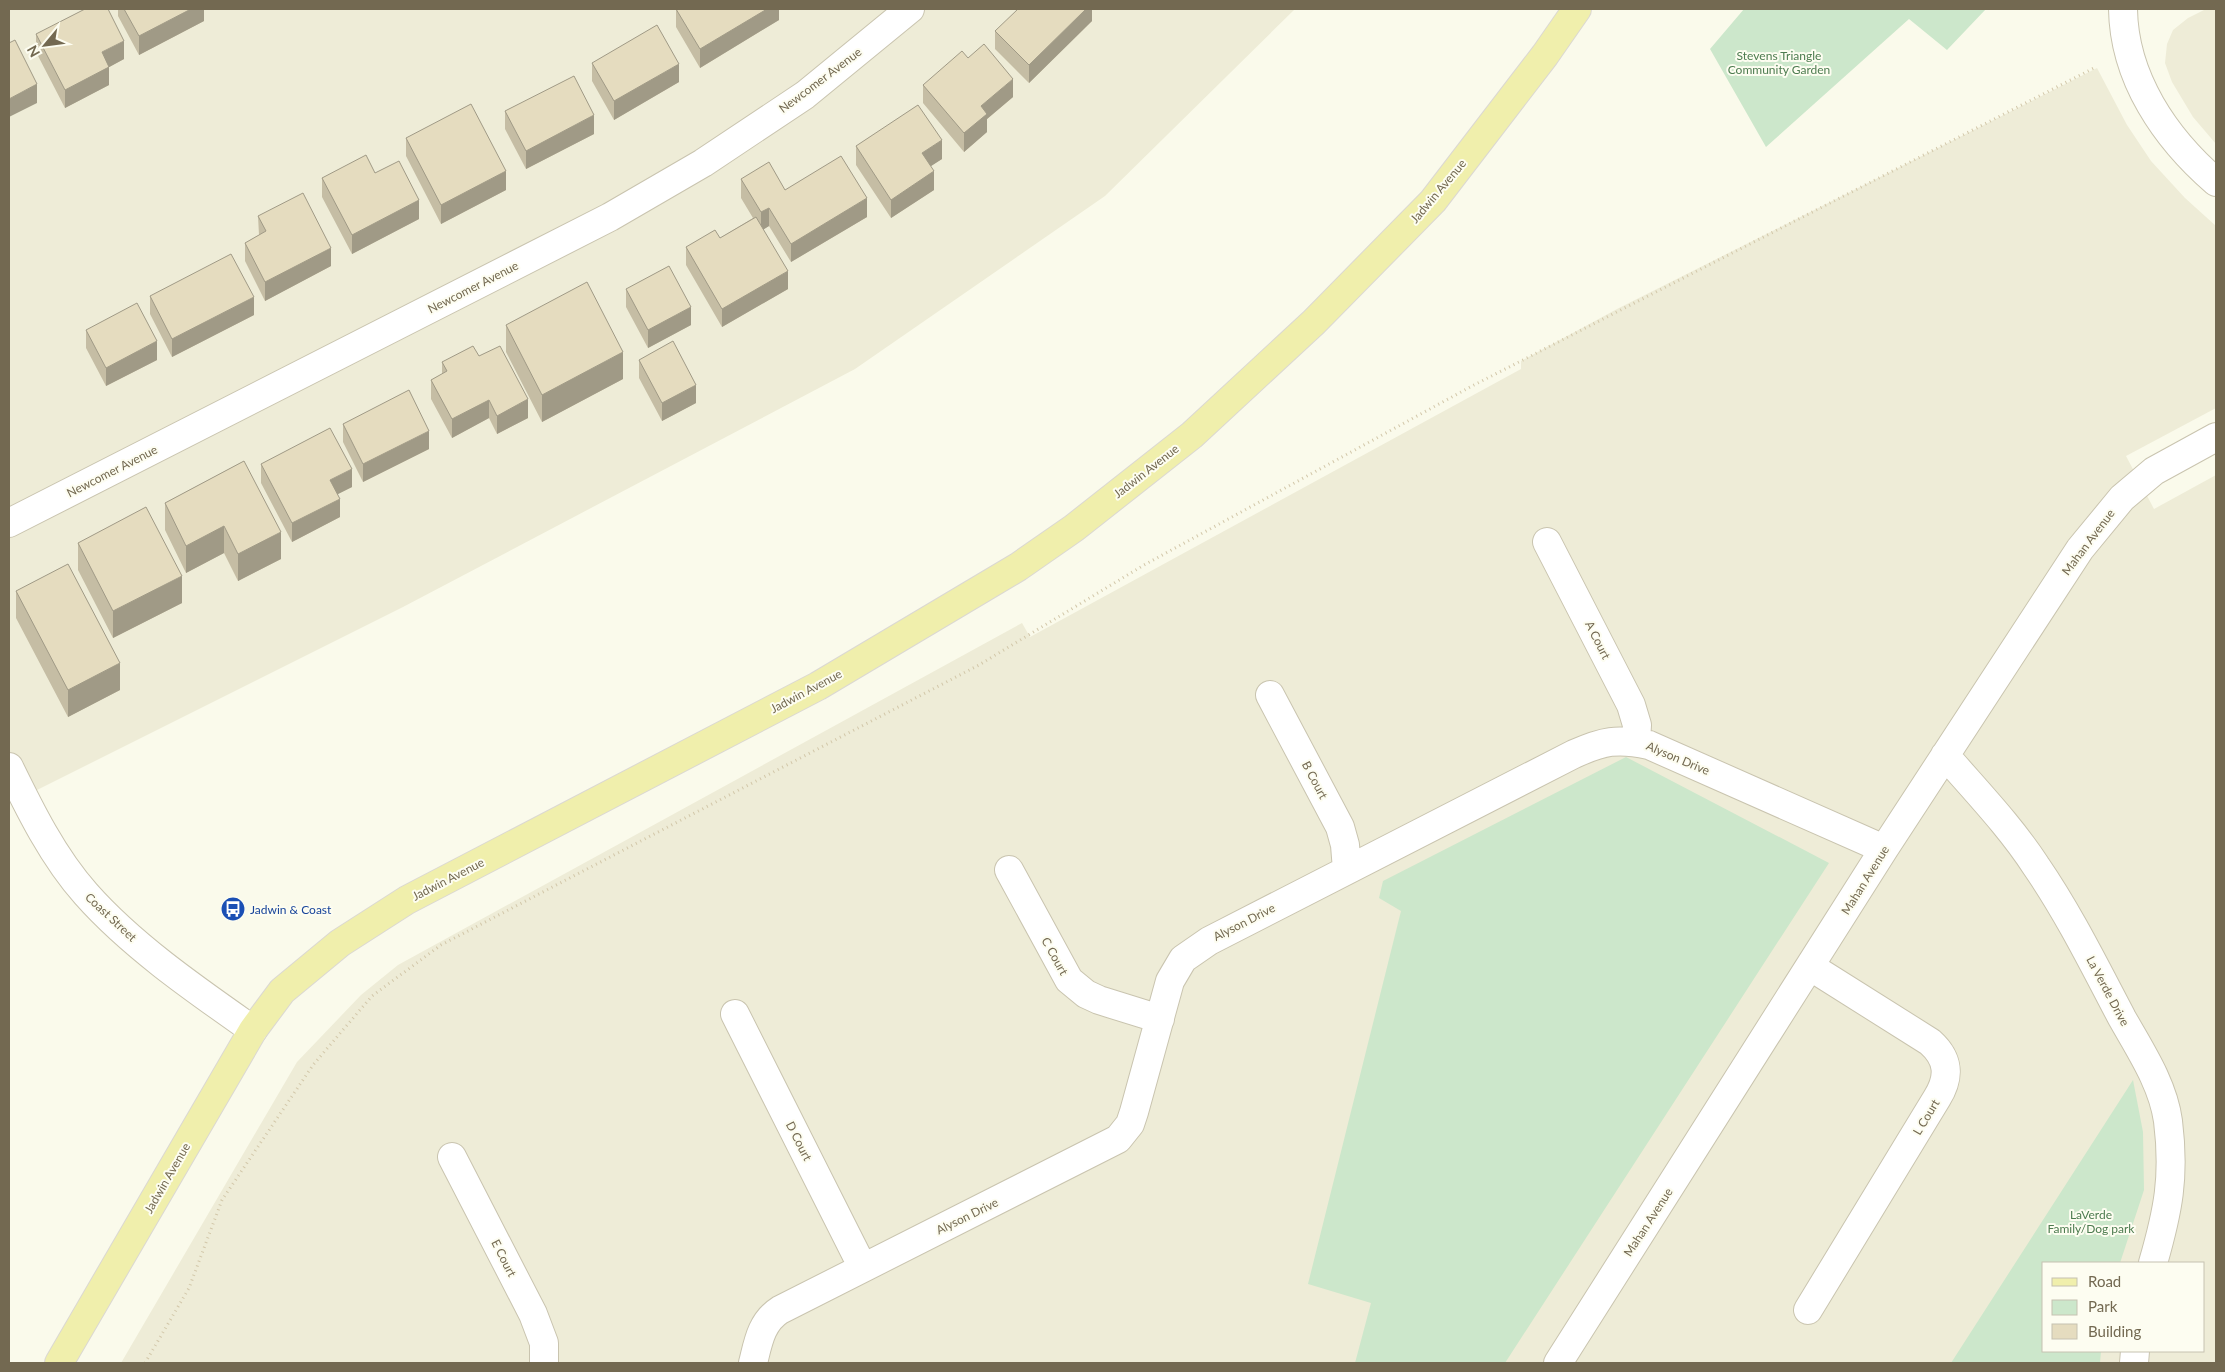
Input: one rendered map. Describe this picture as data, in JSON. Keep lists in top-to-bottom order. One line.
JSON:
{"streets":{"main road":["Jadwin Avenue"],"street":["Newcomer Avenue","Mahan Avenue","A Court","Alyson Drive","B Court","Coast Street","C Court","La Verde Drive","L Court","D Court","E Court"]},"crossings":[["Jadwin Avenue","Coast Street"],["Mahan Avenue","Alyson Drive"],["Mahan Avenue","La Verde Drive"],["Mahan Avenue","L Court"],["A Court","Alyson Drive"],["Alyson Drive","B Court"],["Alyson Drive","C Court"],["Alyson Drive","D Court"]],"parks":["Stevens Triangle Community Garden","LaVerde Family/Dog park"],"places":{"bus stop":["Jadwin & Coast"]},"legend":["Road","Park","Building"],"north":"bottom left"}
